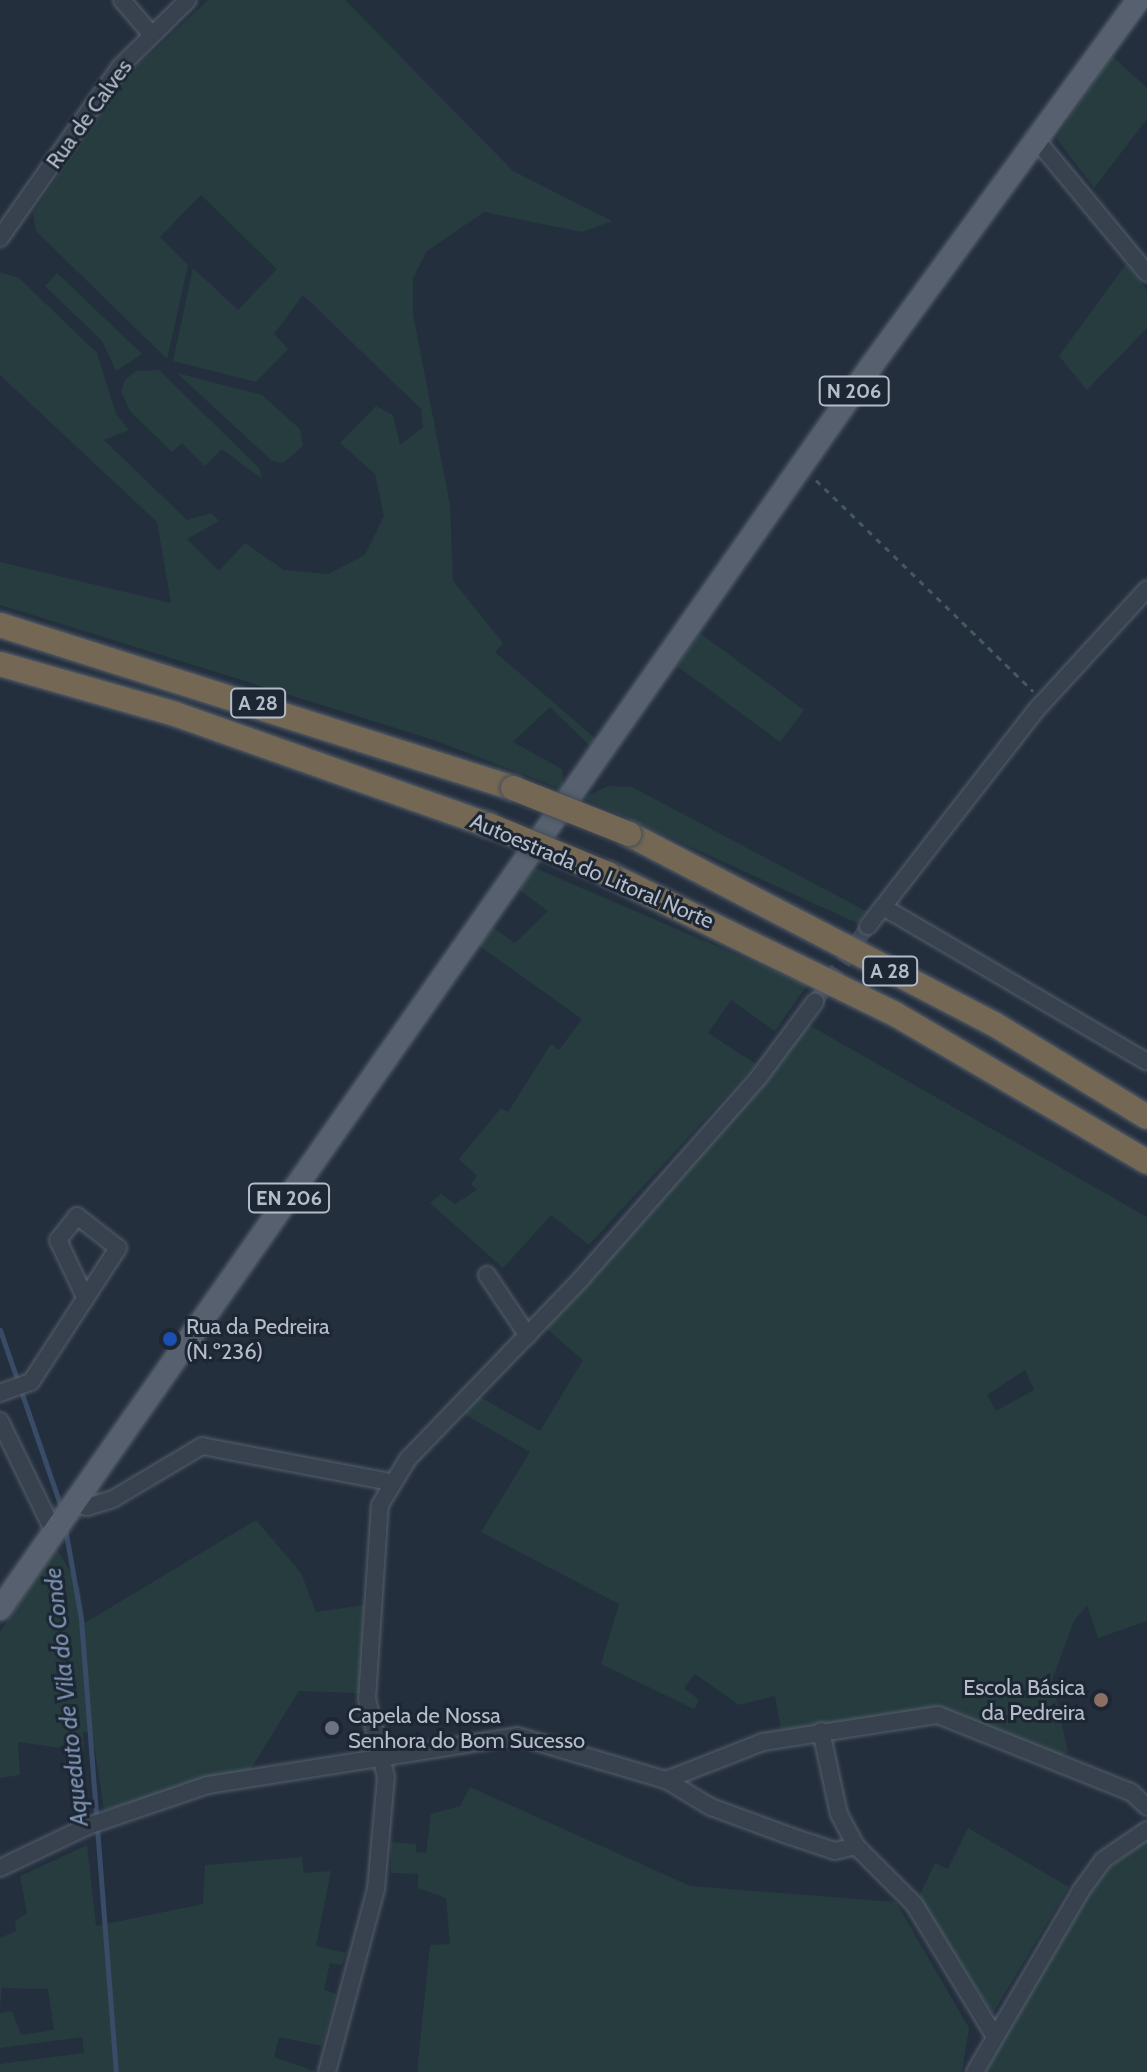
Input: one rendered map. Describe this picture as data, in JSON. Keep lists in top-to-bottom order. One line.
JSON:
{"streets":{"highway":["A 28","Autoestrada do Litoral Norte"],"main road":["N 206","EN 206"],"street":["Rua de Calves"]},"crossings":[["N 206","EN 206"]],"water":["Aqueduto de Vila do Conde"],"places":["Rua da Pedreira (N.º236)","Escola Básica da Pedreira","Capela de Nossa Senhora do Bom Sucesso"]}
